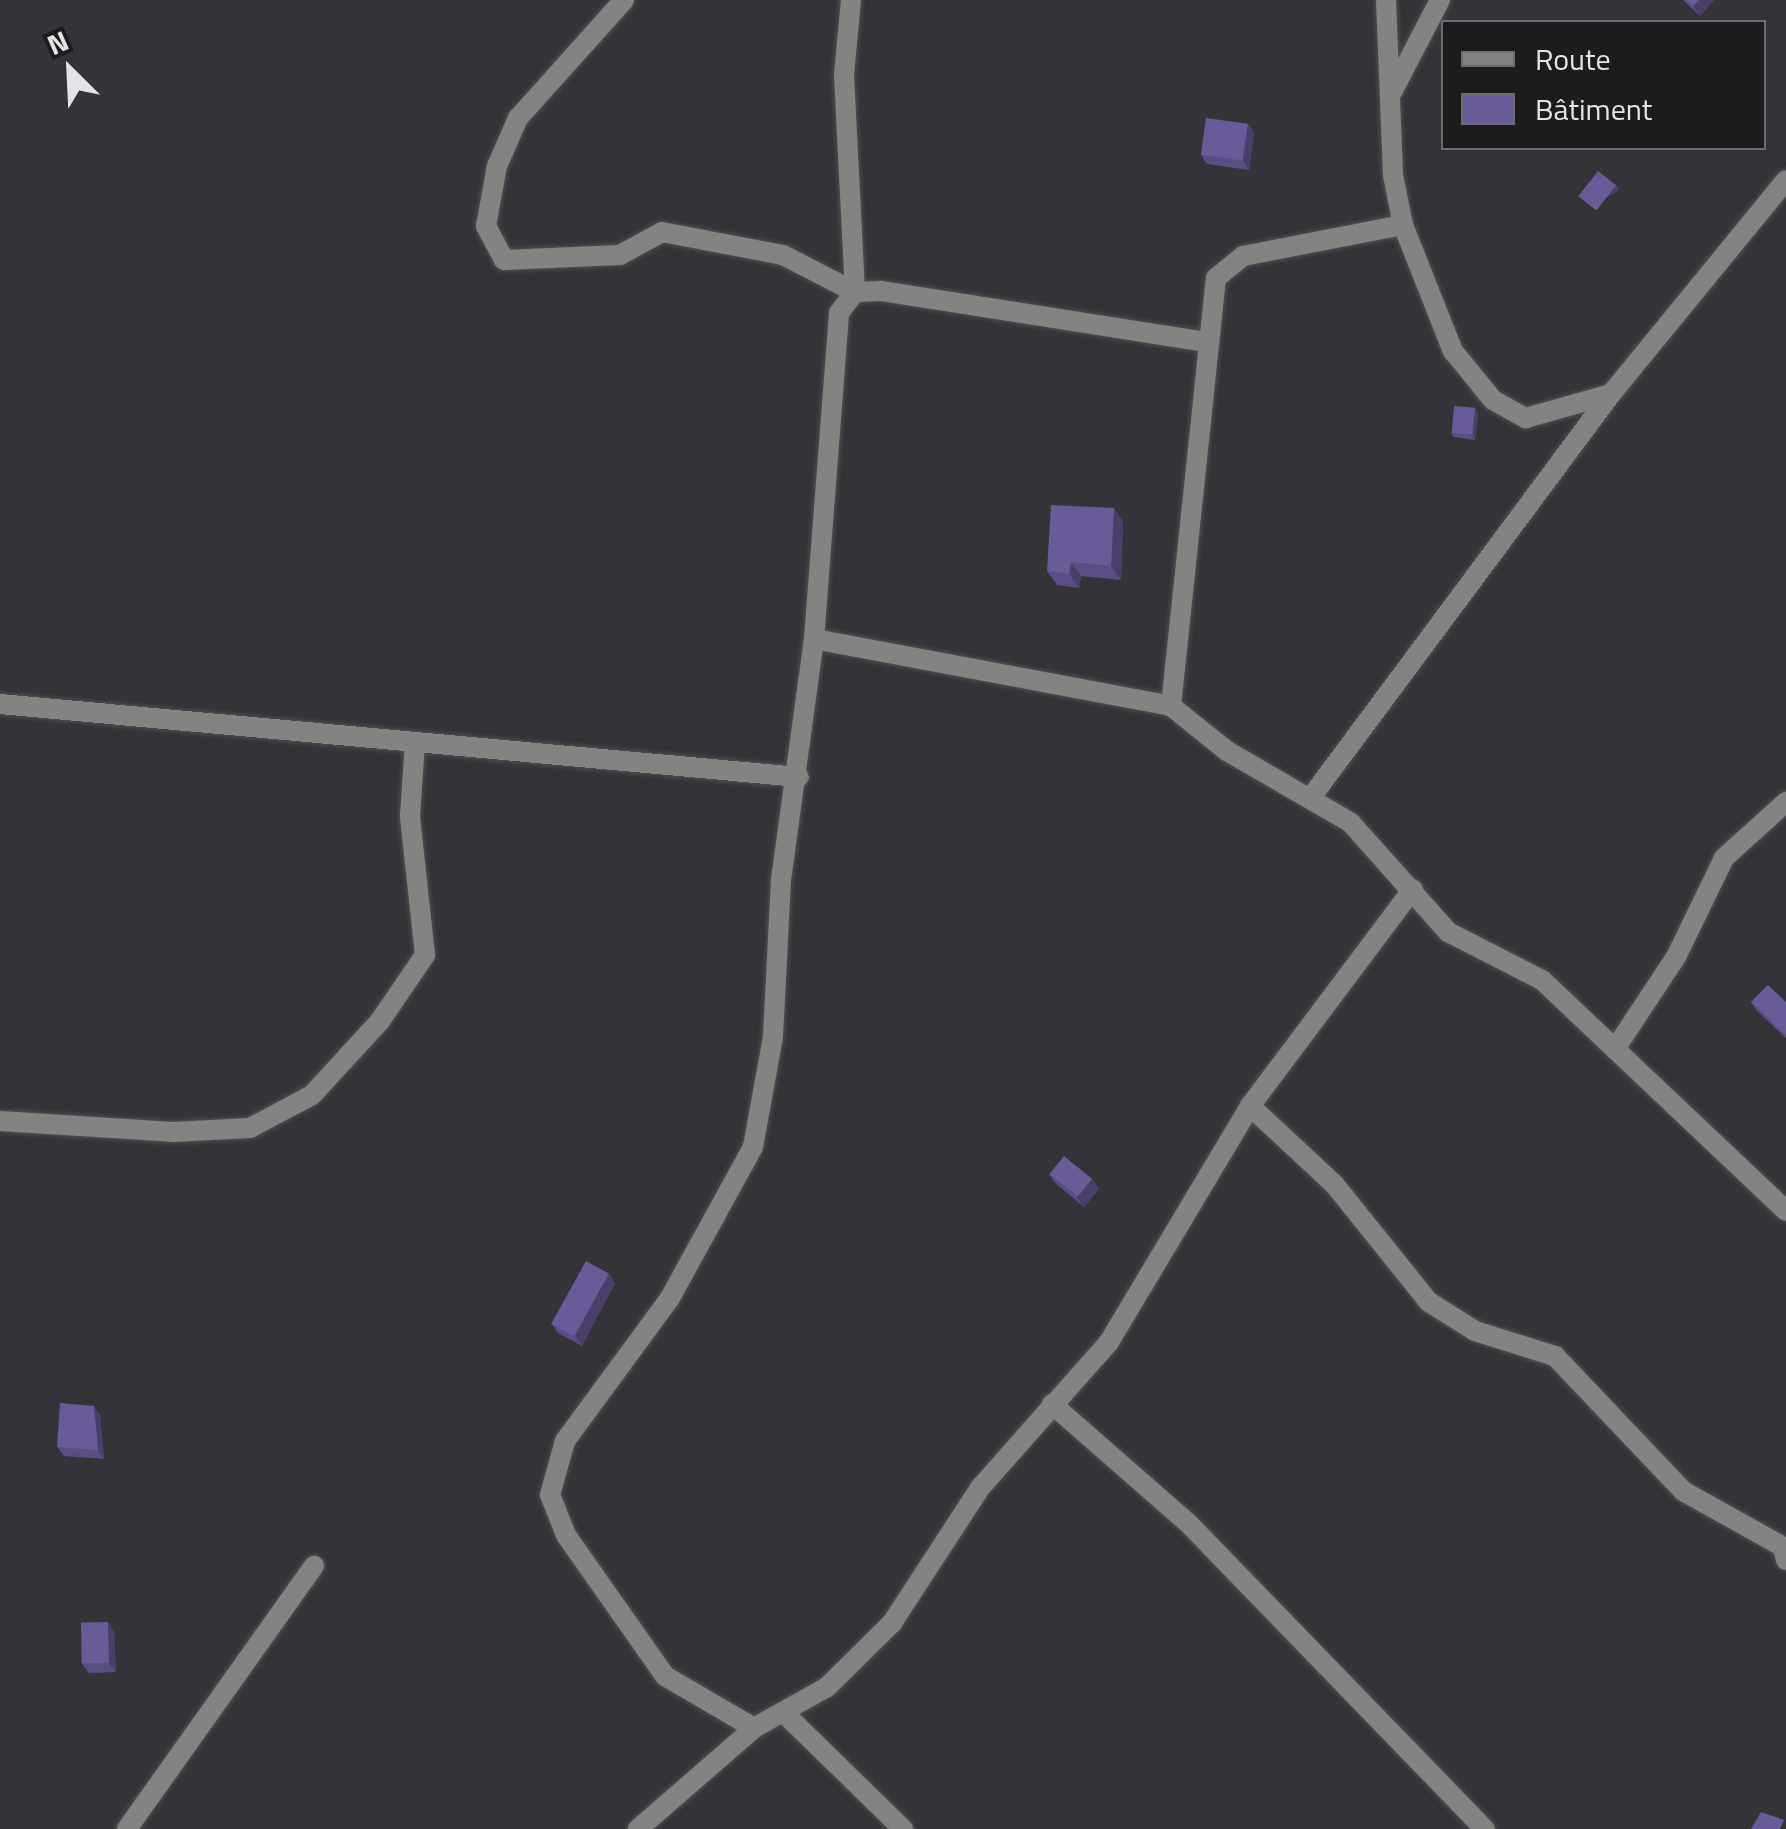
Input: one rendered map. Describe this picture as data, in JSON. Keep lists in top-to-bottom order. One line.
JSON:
{"legend":["Route","Bâtiment"],"north":"top left"}
